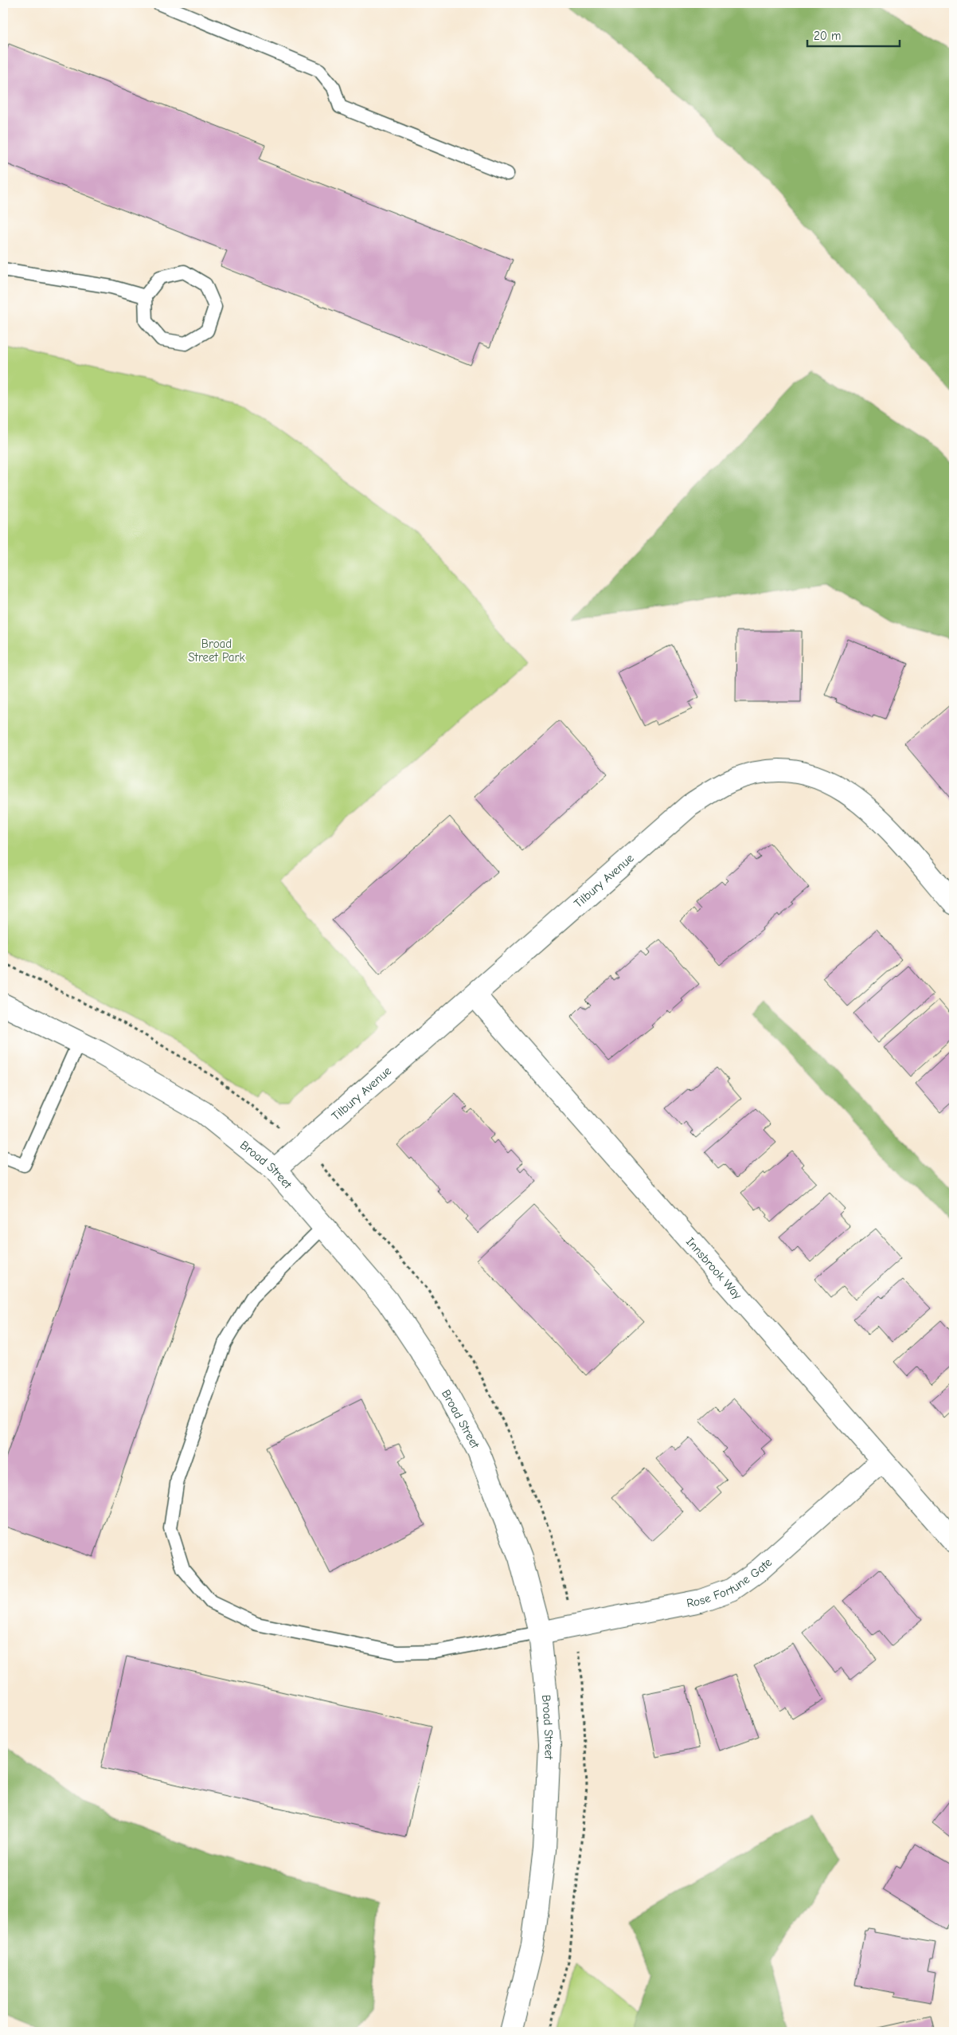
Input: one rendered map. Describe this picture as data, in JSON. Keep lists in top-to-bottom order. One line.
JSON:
{"streets":{"street":["Tilbury Avenue","Broad Street","Innsbrook Way","Rose Fortune Gate"]},"crossings":[["Tilbury Avenue","Broad Street"],["Tilbury Avenue","Innsbrook Way"],["Broad Street","Rose Fortune Gate"],["Innsbrook Way","Rose Fortune Gate"]],"parks":["Broad Street Park"],"scale_bar":"20 m"}
